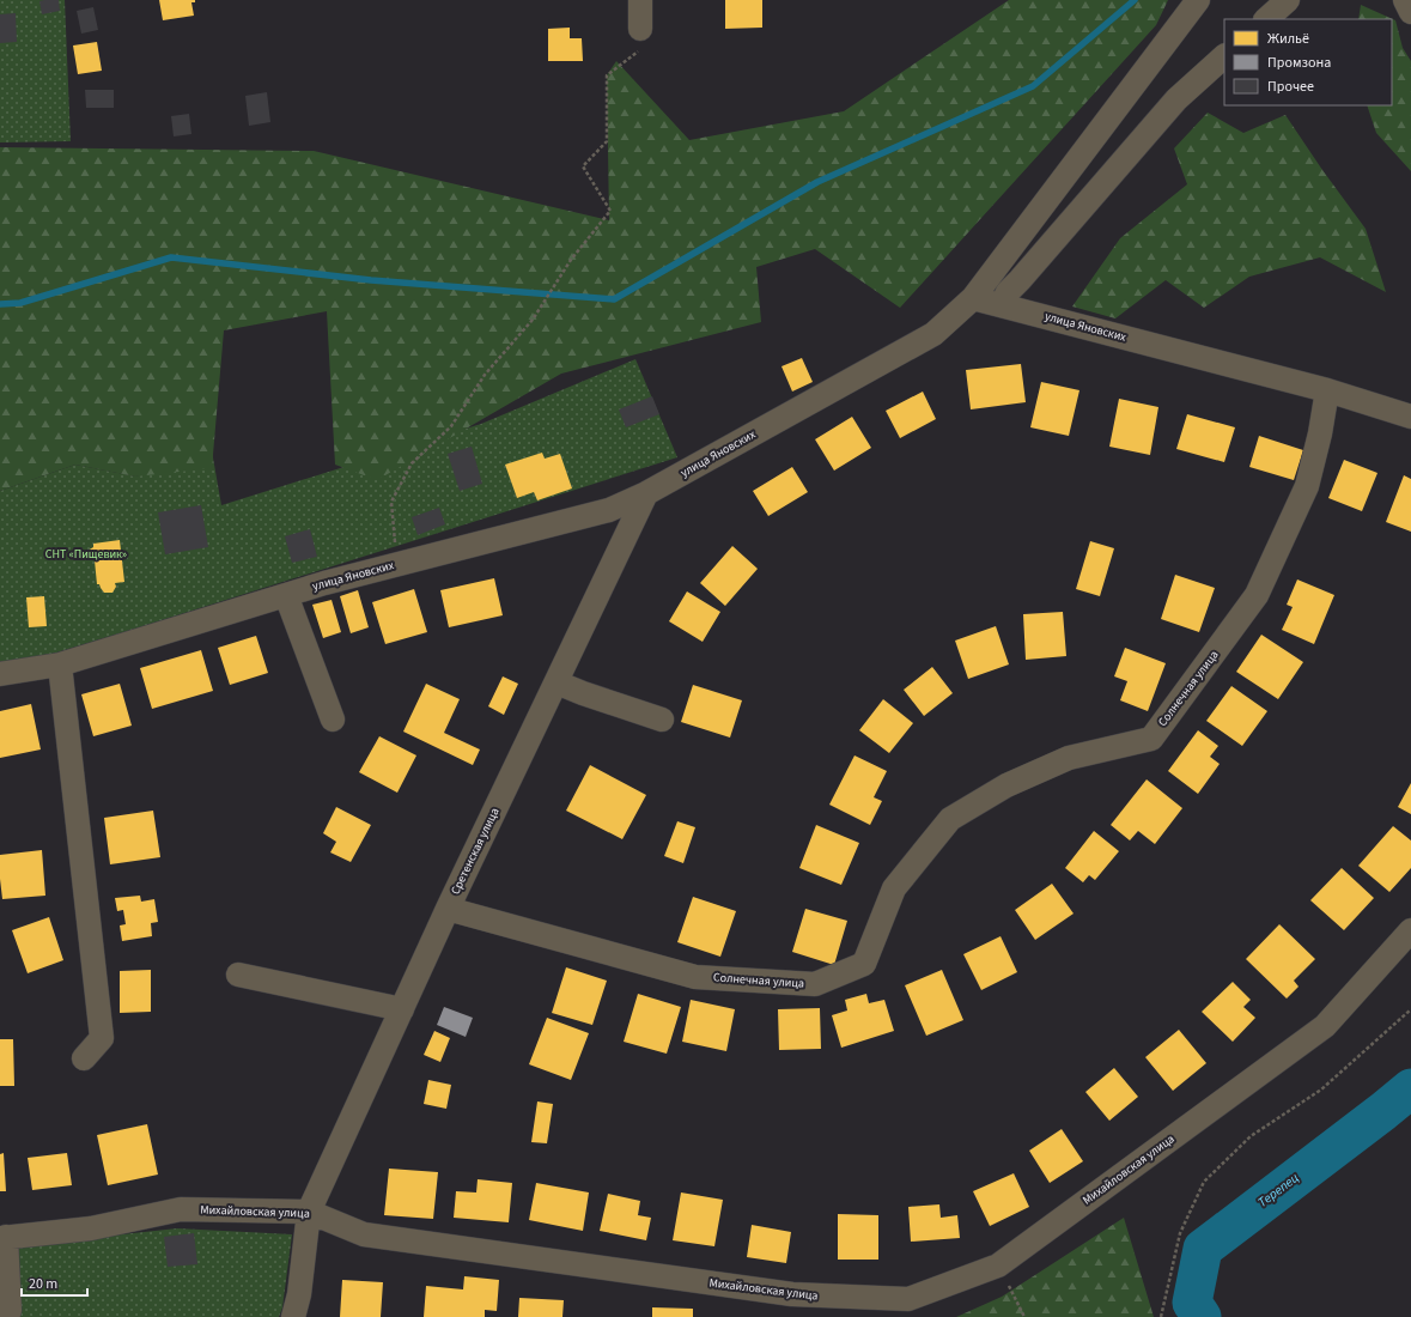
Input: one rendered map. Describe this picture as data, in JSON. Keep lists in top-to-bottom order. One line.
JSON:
{"streets":{"street":["улица Яновских","Солнечная улица","Сретенская улица","Михайловская улица"]},"crossings":[["улица Яновских","Солнечная улица"],["улица Яновских","Сретенская улица"],["Солнечная улица","Сретенская улица"],["Сретенская улица","Михайловская улица"]],"water":["Терепец"],"parks":["СНТ «Пищевик»"],"legend":["Жильё","Промзона","Прочее"],"scale_bar":"20 m"}
